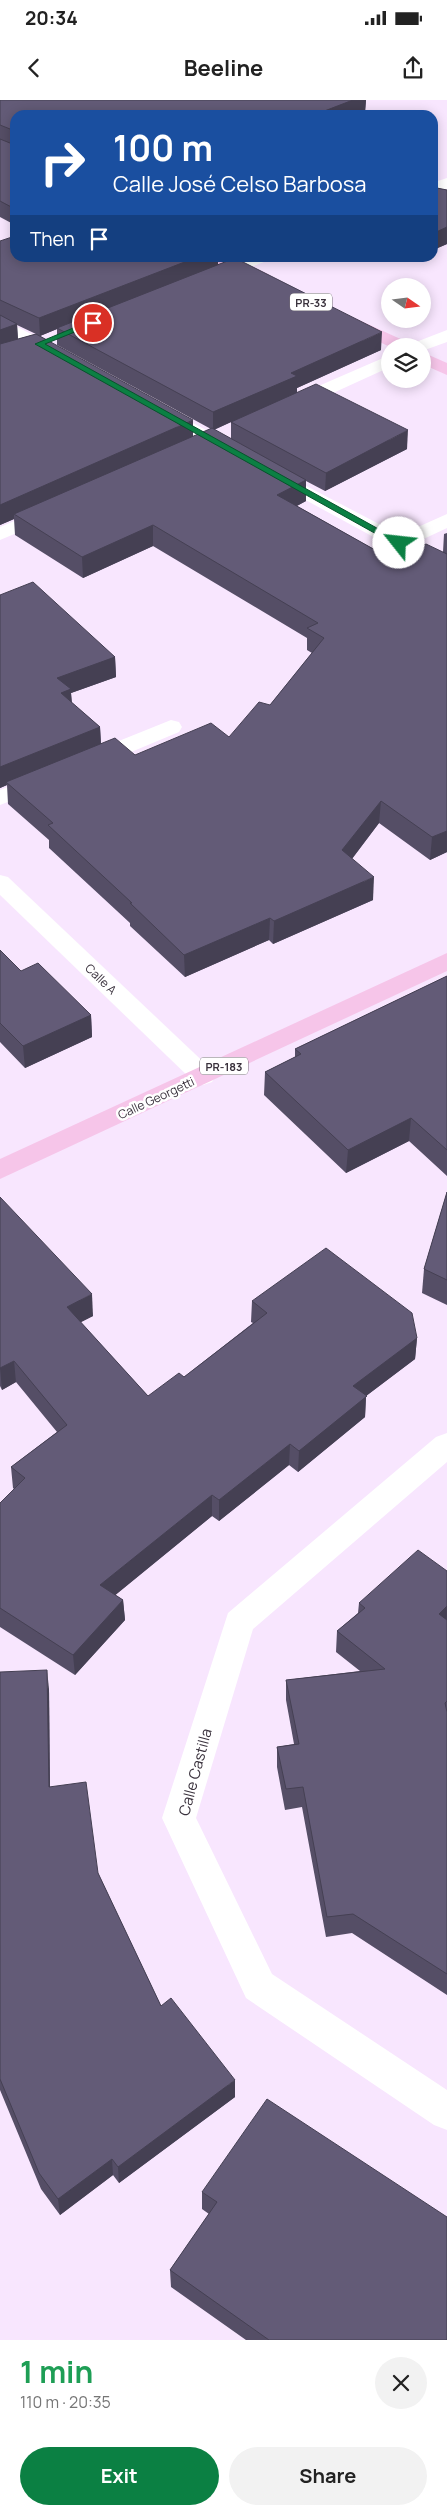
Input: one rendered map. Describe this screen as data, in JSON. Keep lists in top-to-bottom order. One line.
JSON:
{"streets":{"main road":["PR-33","PR-183","Calle Georgetti"],"street":["Calle A","Calle Castilla"]},"crossings":[["Calle A","Calle Georgetti"]],"north":"right","page":{"status":"20:34","header":"Beeline","turn":["100 m","Calle José Celso Barbosa"],"then":"Then","heading":["1 min","110 m · 20:35"],"buttons":["Exit","Share"]}}
